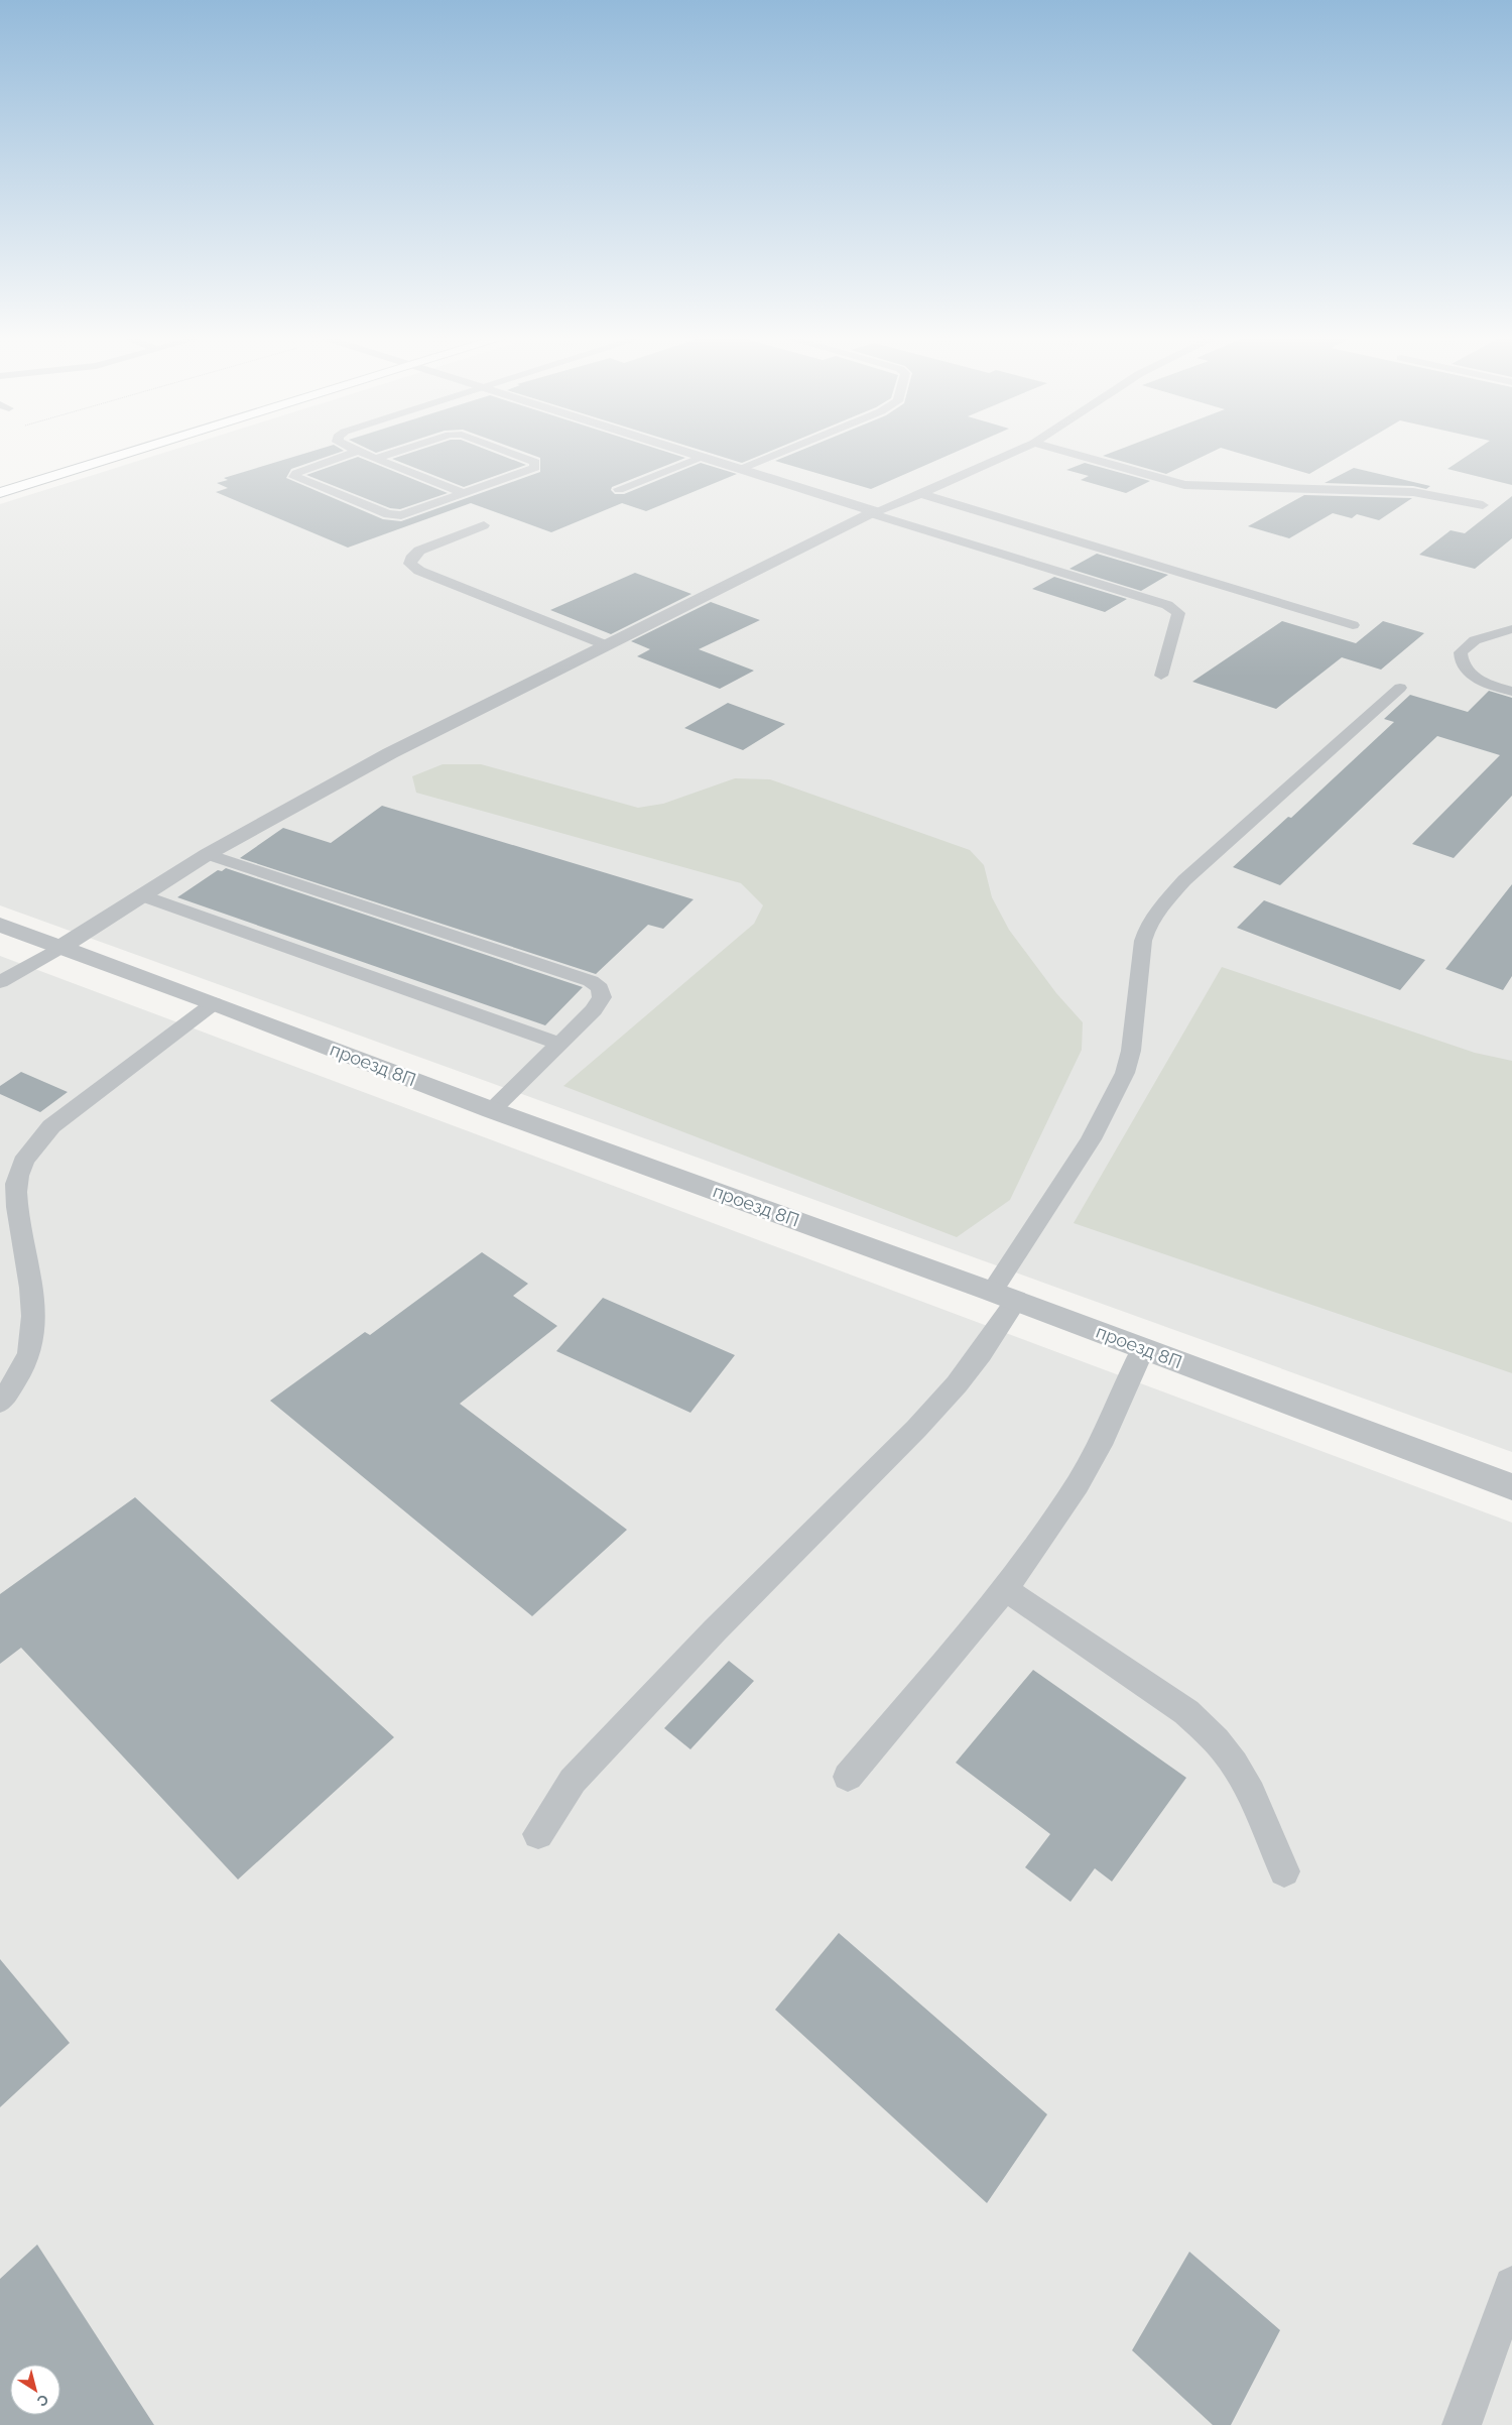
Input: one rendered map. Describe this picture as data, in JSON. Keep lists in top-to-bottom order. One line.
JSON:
{"streets":{"street":["проезд 8П"]},"north":"bottom right"}
